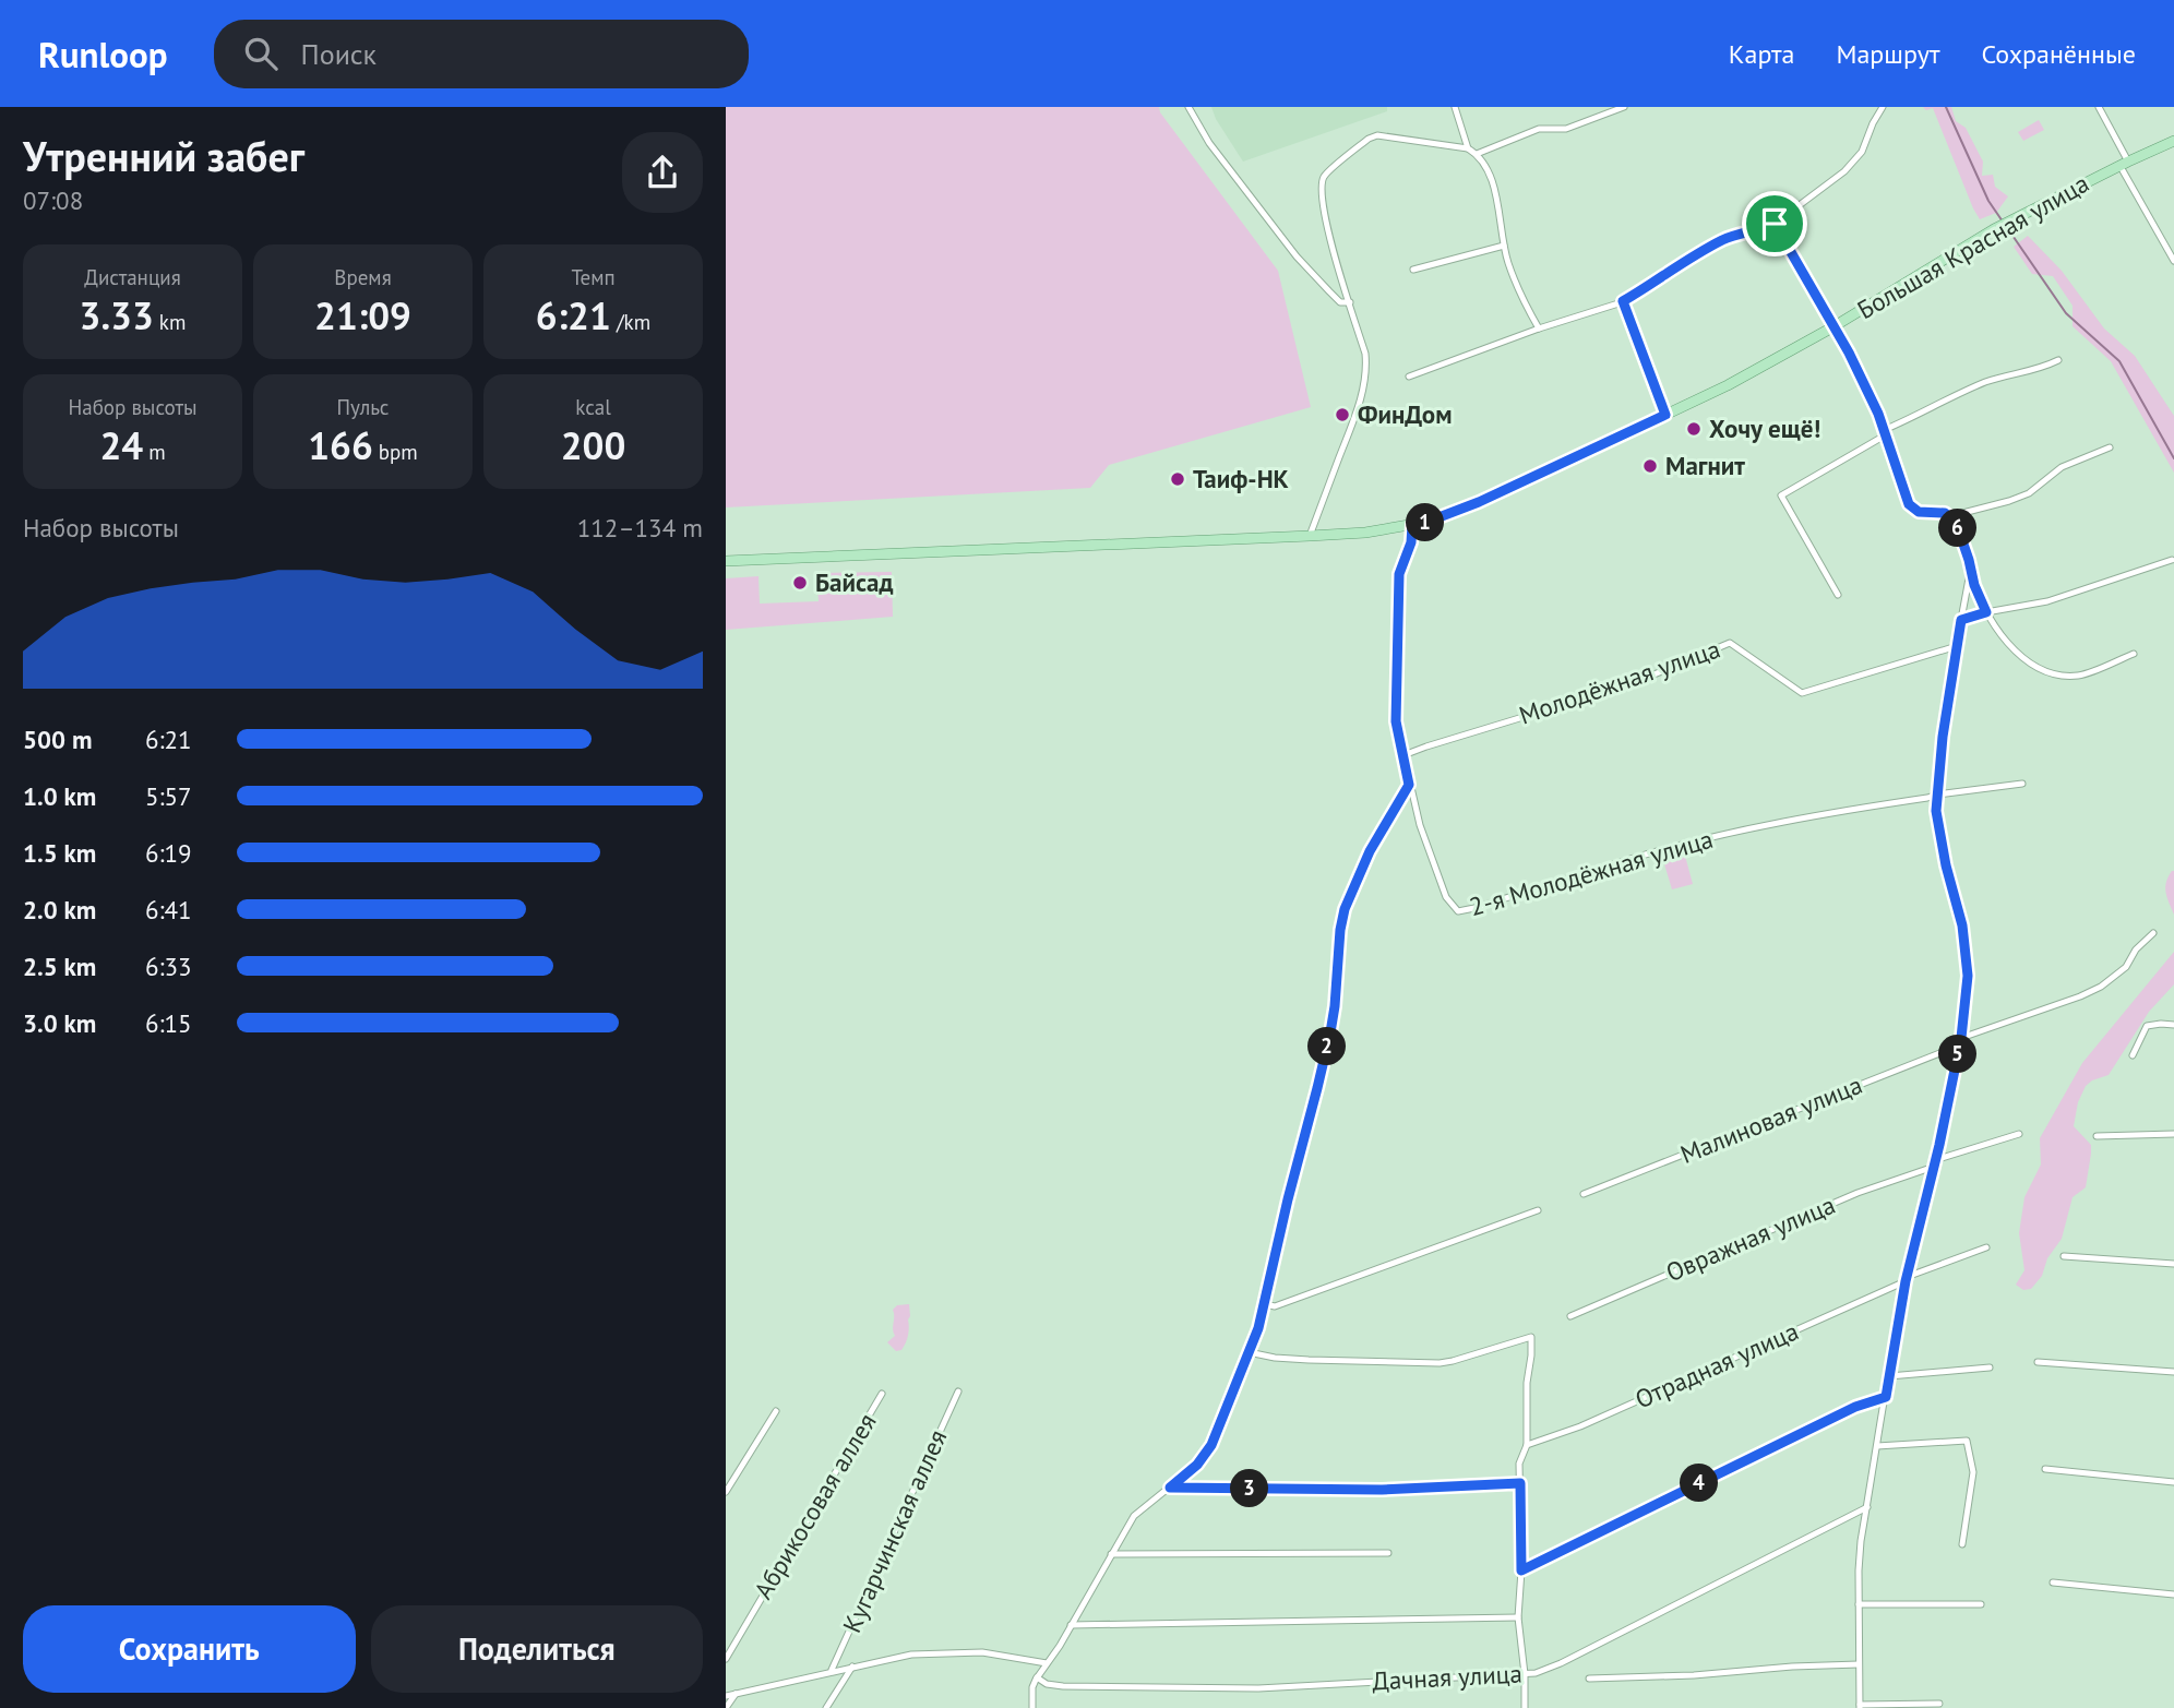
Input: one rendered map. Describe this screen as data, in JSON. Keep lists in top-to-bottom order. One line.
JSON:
{"streets":{"main road":["Большая Красная улица"],"street":["Молодёжная улица","2-я Молодёжная улица","Малиновая улица","Овражная улица","Отрадная улица","Абрикосовая аллея","Кугарчинская аллея","Дачная улица"]},"crossings":[["Большая Красная улица","2-я Молодёжная улица"],["Молодёжная улица","2-я Молодёжная улица"]],"places":["ФинДом","Хочу ещё!","Магнит","Таиф-НК","Байсад"],"page":{"header":"Runloop","search":"Поиск","nav":["Карта","Маршрут","Сохранённые"],"heading":["Утренний забег","07:08"],"stats":[["Дистанция","3.33 km"],["Время","21:09"],["Темп","6:21 /km"],["Набор высоты","24 m"],["Пульс","166 bpm"],["kcal","200"]],"chart":["Набор высоты","112–134 m"],"pins":["1","6","2","5","4","3"],"list":[{"name":"500 m","note":"6:21"},{"name":"1.0 km","note":"5:57"},{"name":"1.5 km","note":"6:19"},{"name":"2.0 km","note":"6:41"},{"name":"2.5 km","note":"6:33"},{"name":"3.0 km","note":"6:15"}],"buttons":["Сохранить","Поделиться"]}}
